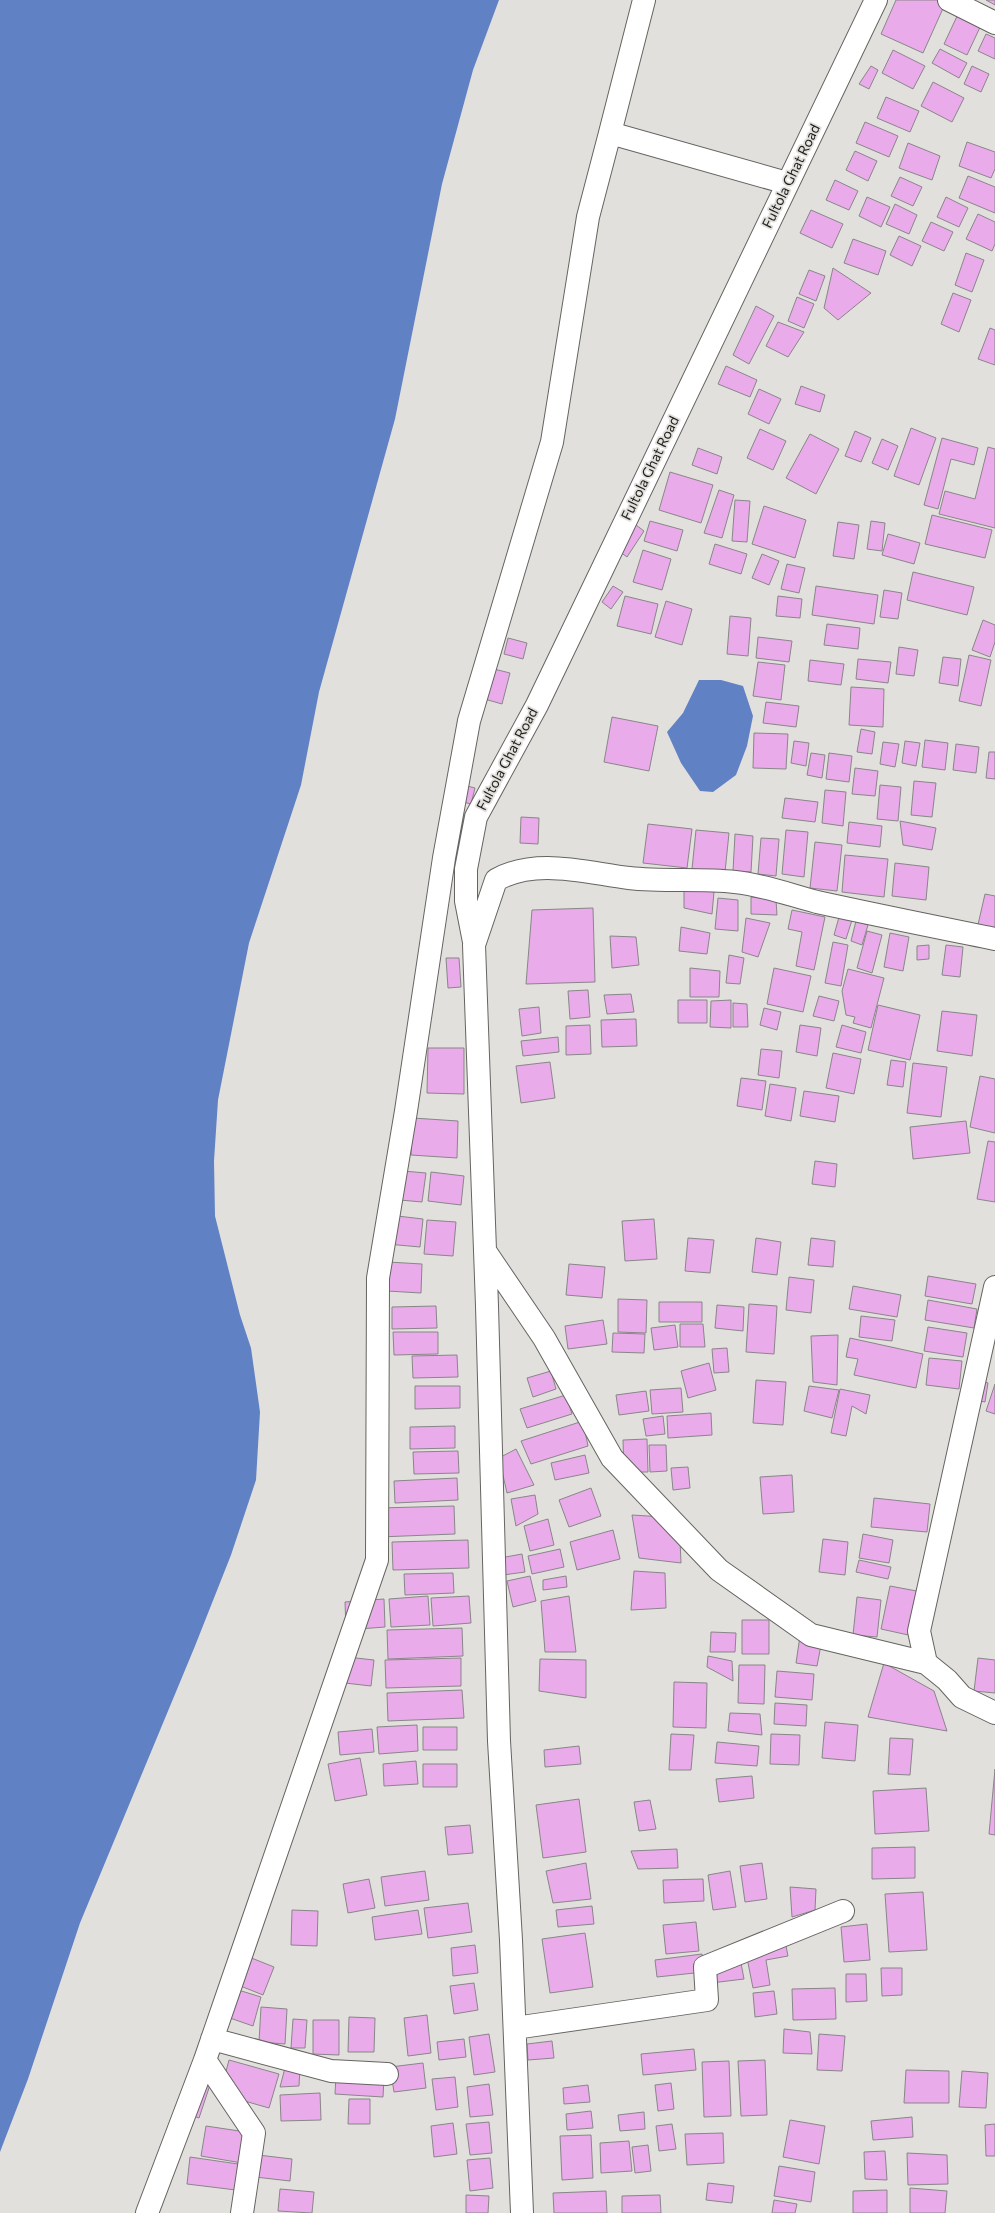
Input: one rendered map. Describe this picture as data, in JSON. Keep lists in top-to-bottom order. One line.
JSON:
{"streets":{"street":["Fultola Ghat Road"]}}
